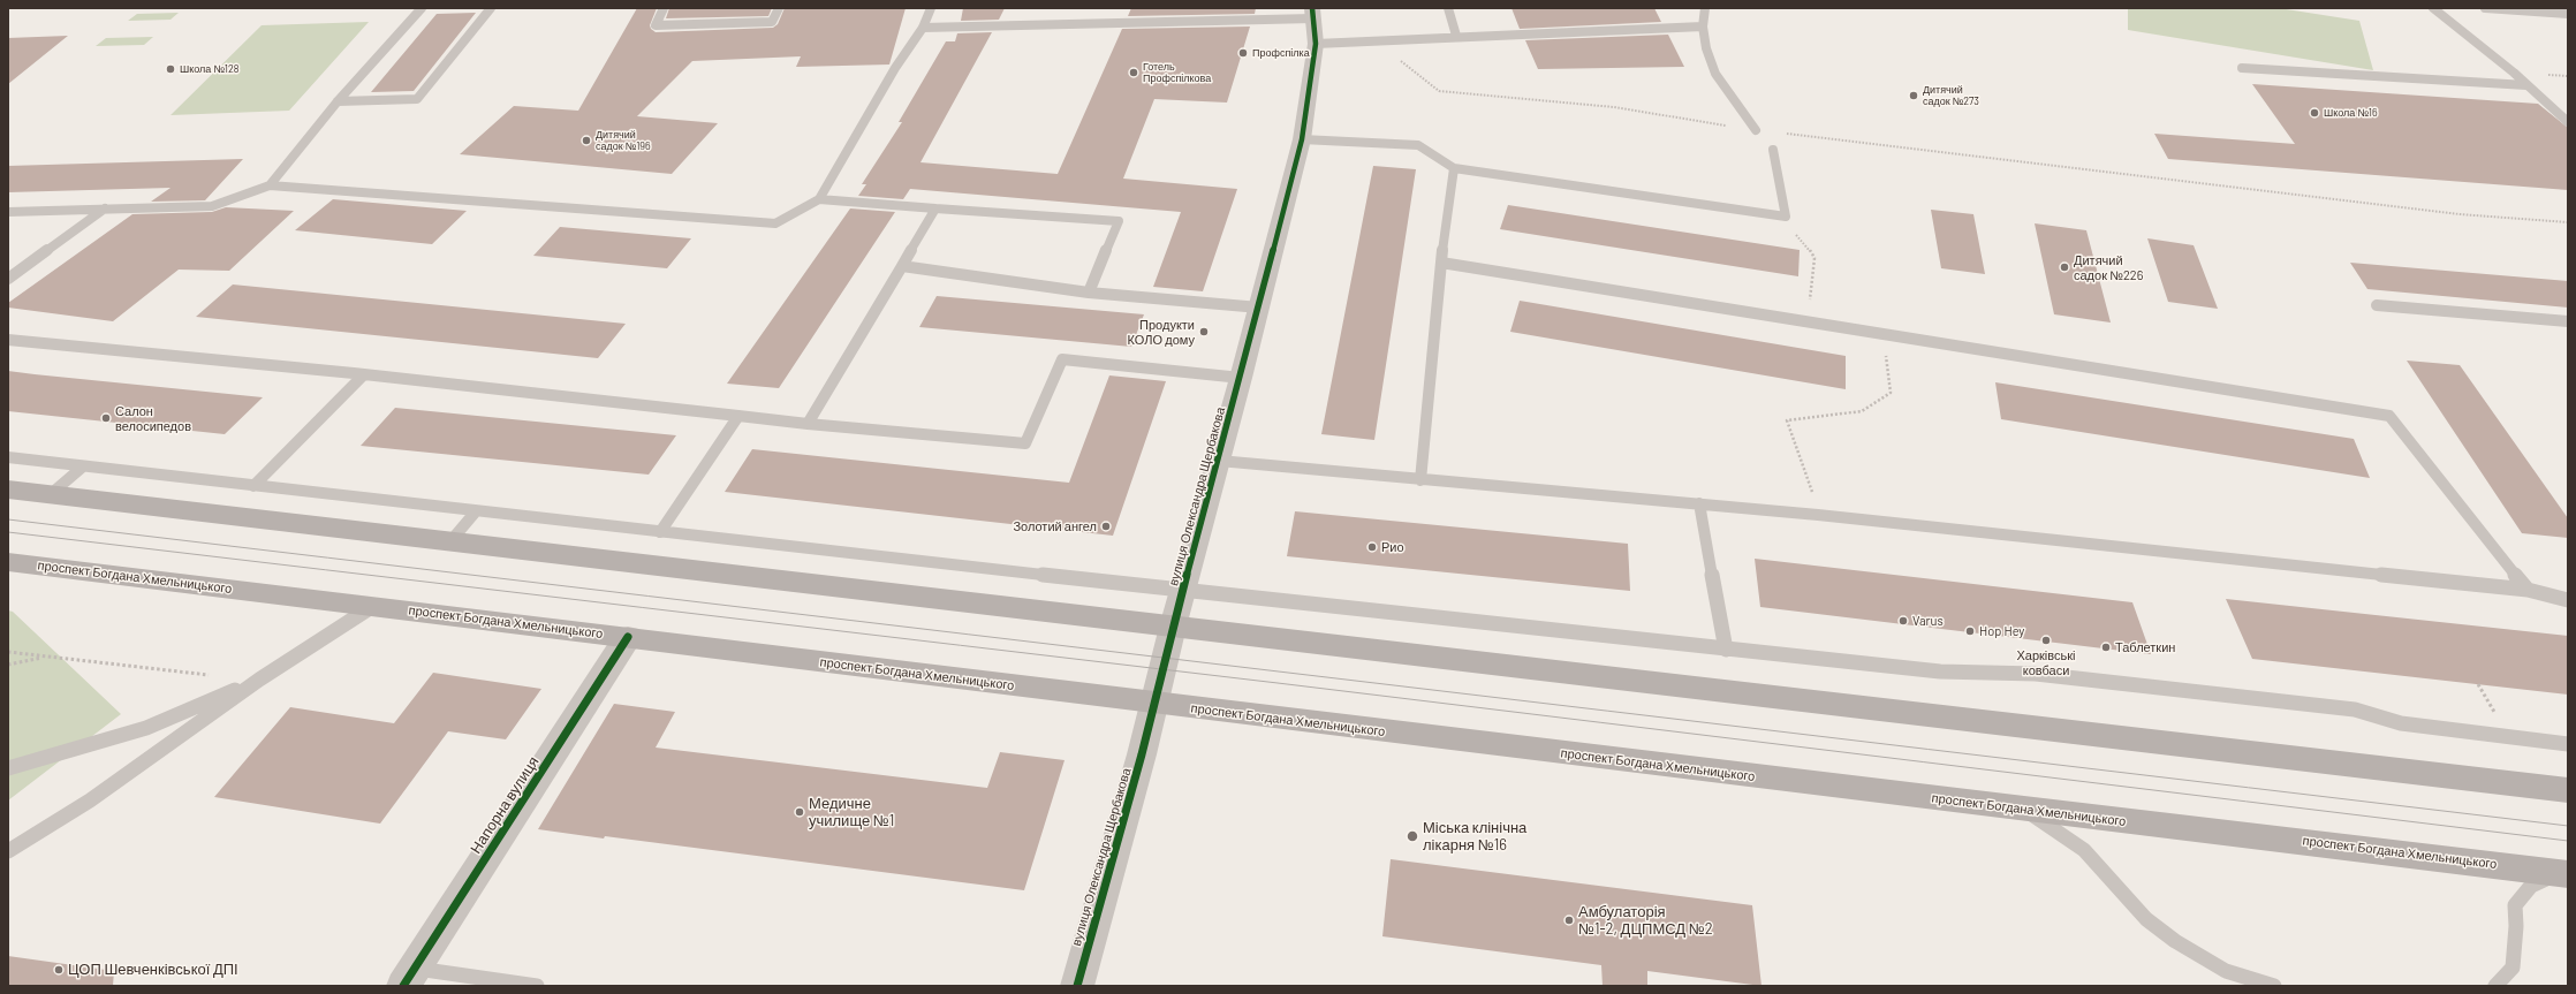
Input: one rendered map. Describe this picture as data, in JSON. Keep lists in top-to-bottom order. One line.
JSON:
{"streets":{"main road":["проспект Богдана Хмельницького"],"street":["вулиця Олександра Щербакова","Напорна вулиця"]},"crossings":[["вулиця Олександра Щербакова","проспект Богдана Хмельницького"],["проспект Богдана Хмельницького","Напорна вулиця"]],"places":["Профспілка","Школа №128","Готель Профспілкова","Дитячий садок №273","Школа №16","Дитячий садок №196","Дитячий садок №226","Продукти КОЛО дому","Салон велосипедов","Золотий ангел","Рио","Varus","Hop Hey","Харківські ковбаси","Таблеткин","Медичне училище №1","Міська клінічна лікарня №16","Амбулаторія №1-2, ДЦПМСД №2","ЦОП Шевченківської ДПІ"]}
